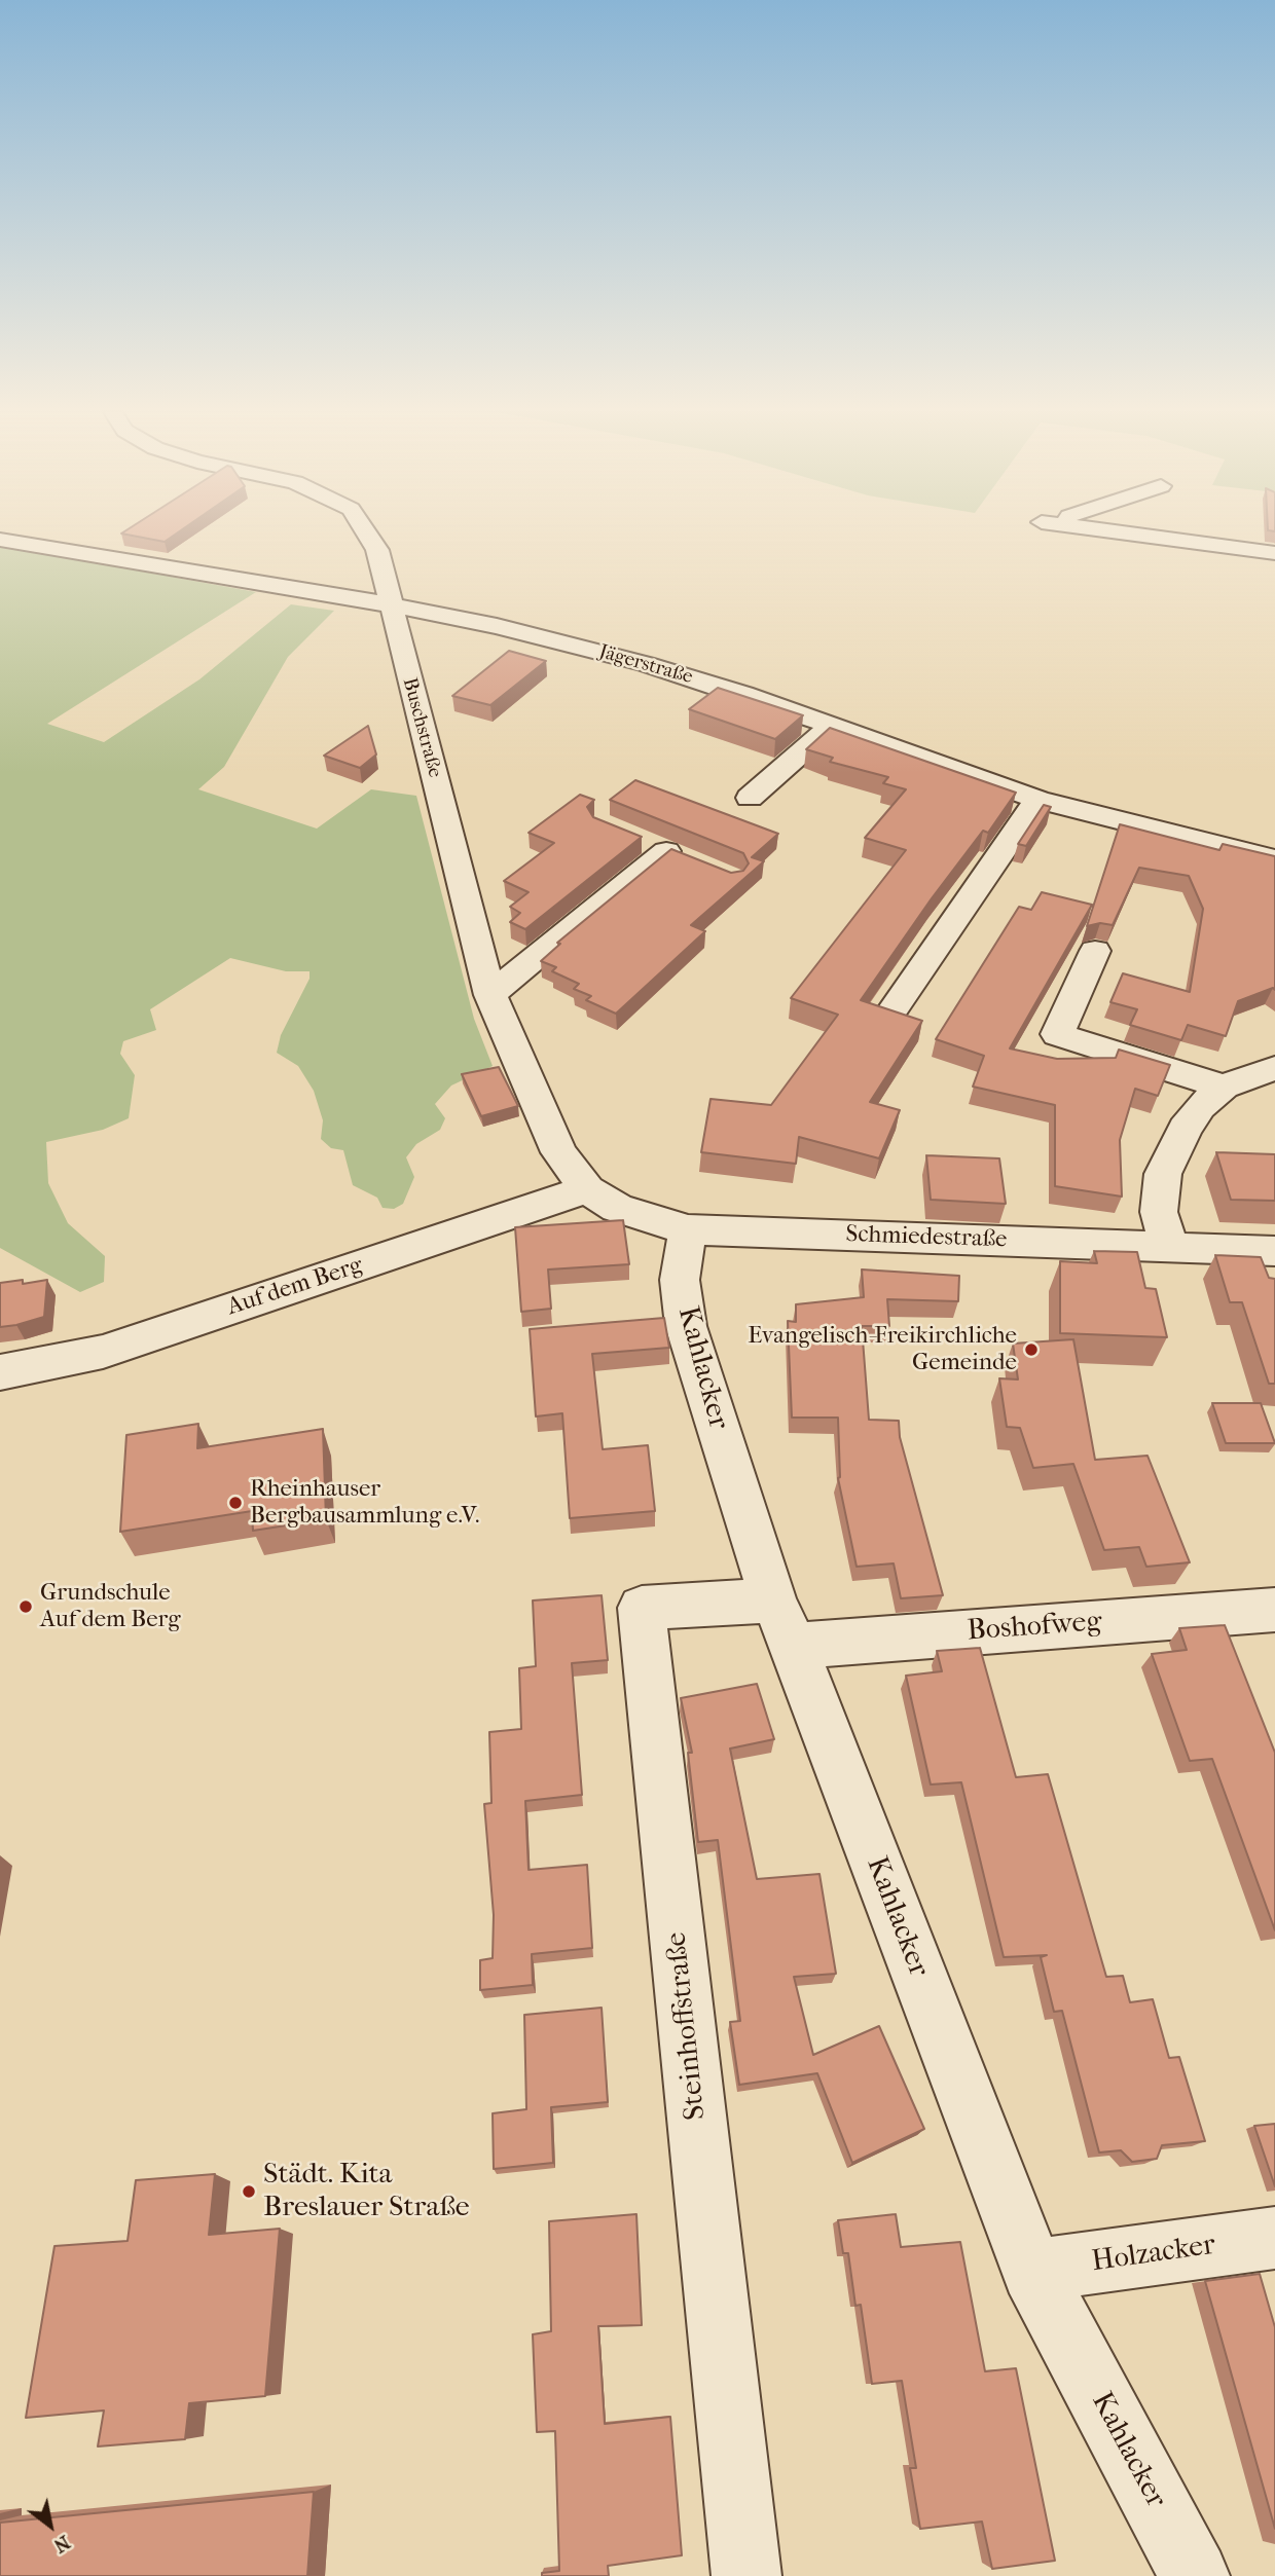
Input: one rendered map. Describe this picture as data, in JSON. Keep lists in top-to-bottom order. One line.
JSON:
{"streets":{"street":["Jägerstraße","Buschstraße","Schmiedestraße","Auf dem Berg","Kahlacker","Boshofweg","Steinhoffstraße","Holzacker"]},"crossings":[["Jägerstraße","Buschstraße"],["Buschstraße","Schmiedestraße"],["Buschstraße","Auf dem Berg"],["Schmiedestraße","Auf dem Berg"],["Schmiedestraße","Kahlacker"],["Kahlacker","Boshofweg"],["Kahlacker","Steinhoffstraße"],["Kahlacker","Holzacker"],["Boshofweg","Steinhoffstraße"]],"places":["Evangelisch-Freikirchliche Gemeinde","Rheinhauser Bergbausammlung e.V.","Grundschule Auf dem Berg","Städt. Kita Breslauer Straße"],"north":"bottom right"}
